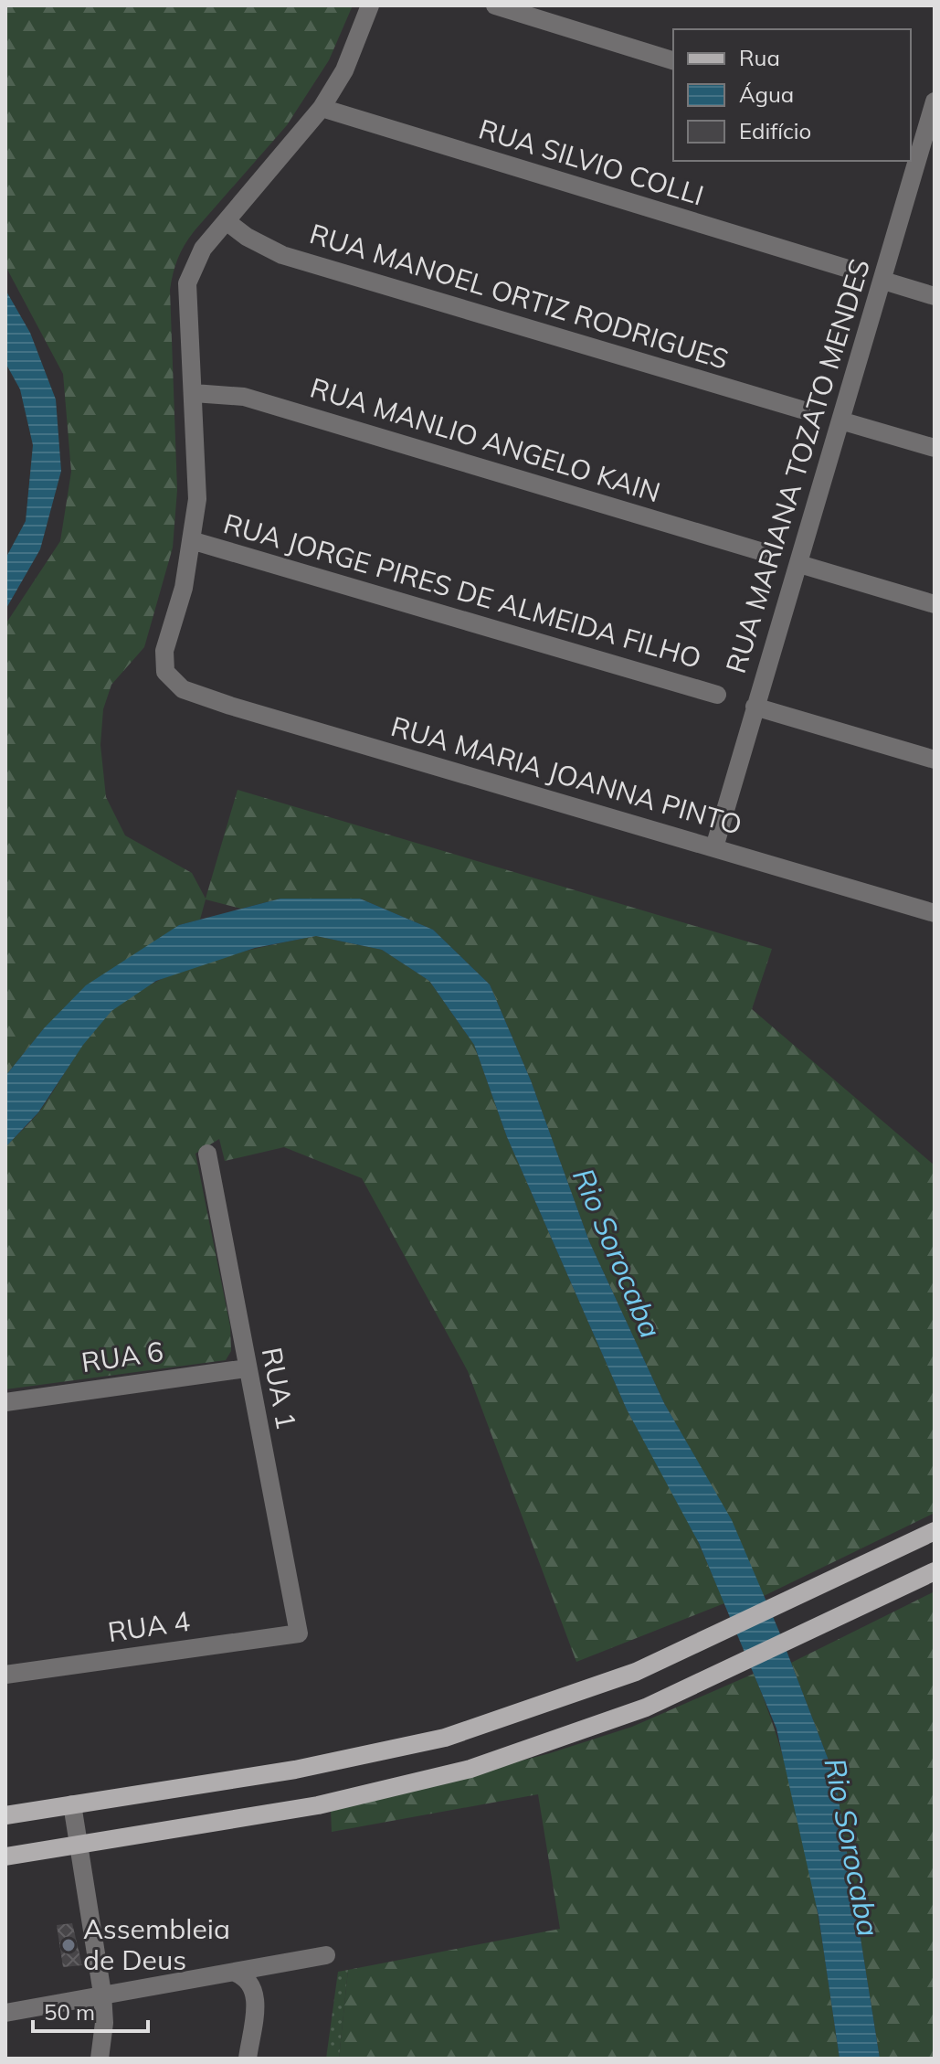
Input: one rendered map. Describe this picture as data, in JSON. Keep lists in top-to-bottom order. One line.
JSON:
{"streets":{"street":["RUA SILVIO COLLI","RUA MANOEL ORTIZ RODRIGUES","RUA MANLIO ANGELO KAIN","RUA MARIANA TOZATO MENDES","RUA JORGE PIRES DE ALMEIDA FILHO","RUA MARIA JOANNA PINTO","RUA 6","RUA 1","RUA 4"]},"crossings":[["RUA MARIANA TOZATO MENDES","RUA MARIA JOANNA PINTO"],["RUA JORGE PIRES DE ALMEIDA FILHO","RUA MARIA JOANNA PINTO"],["RUA 6","RUA 1"],["RUA 1","RUA 4"]],"water":["Rio Sorocaba"],"places":["Assembleia de Deus"],"legend":["Rua","Água","Edifício"],"scale_bar":"50 m"}
